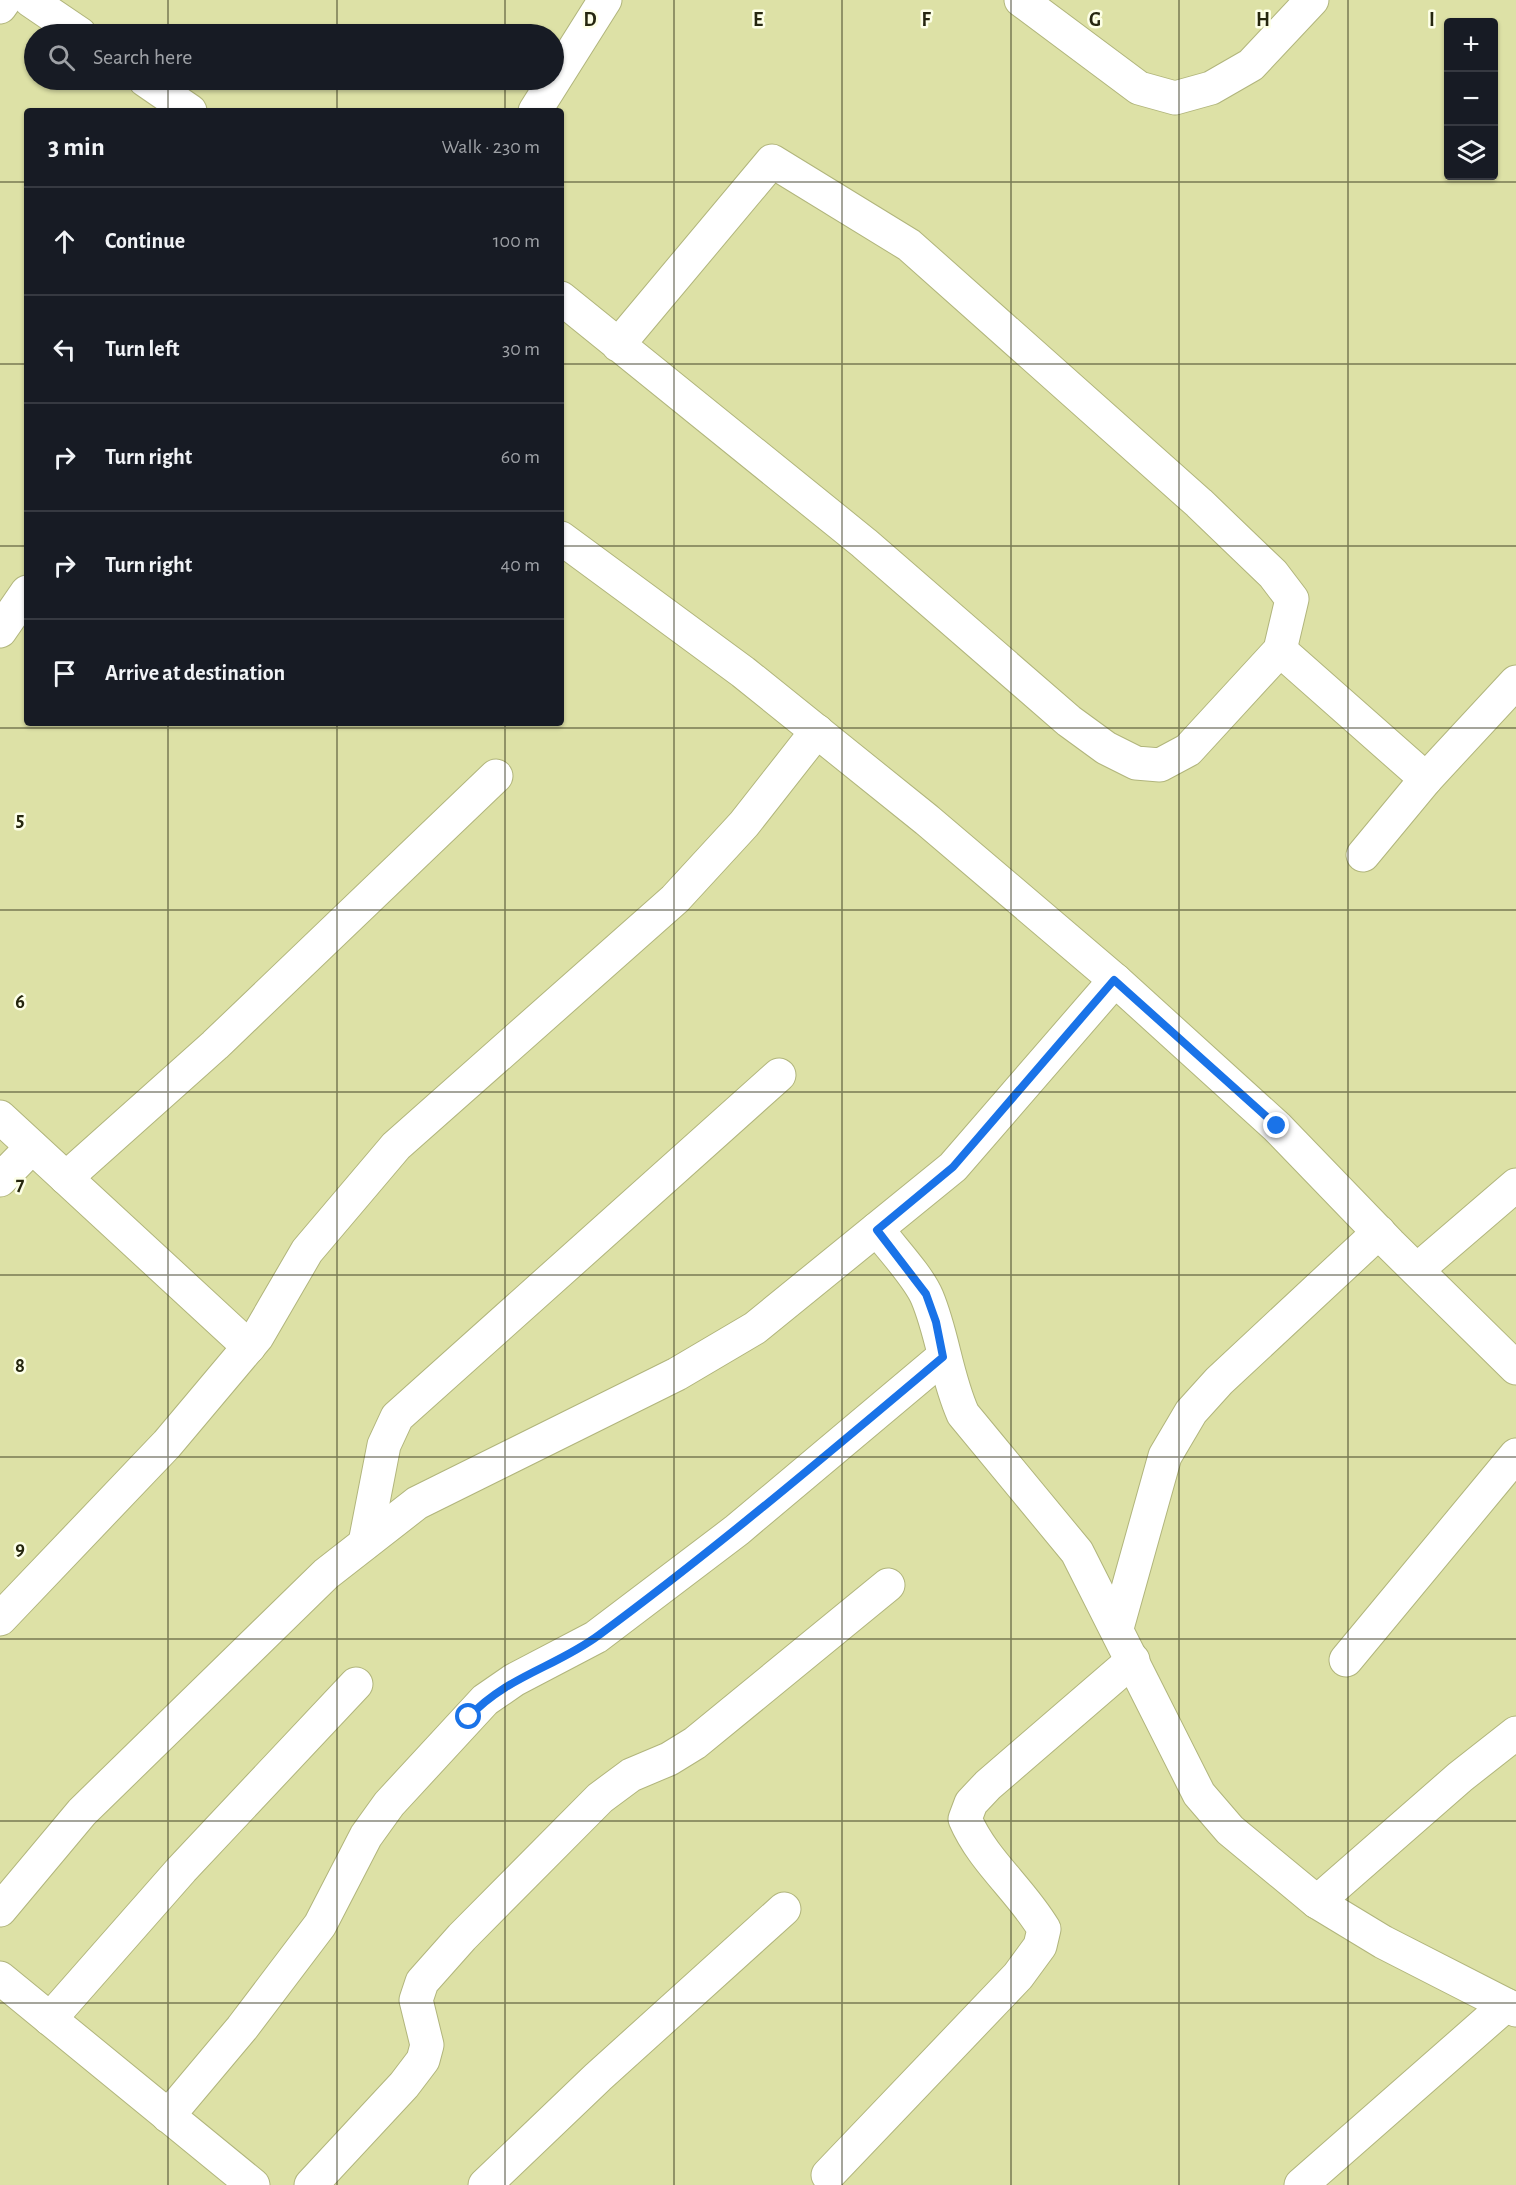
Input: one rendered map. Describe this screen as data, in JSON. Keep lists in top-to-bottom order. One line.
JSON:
{"page":{"map_buttons":["+","−"],"search":"Search here","heading":["3 min","Walk · 230 m"],"list":[["Continue","100 m"],["Turn left","30 m"],["Turn right","60 m"],["Turn right","40 m"],"Arrive at destination"]},"grid":{"columns":["D","E","F","G","H","I"],"rows":["5","6","7","8","9"]}}
